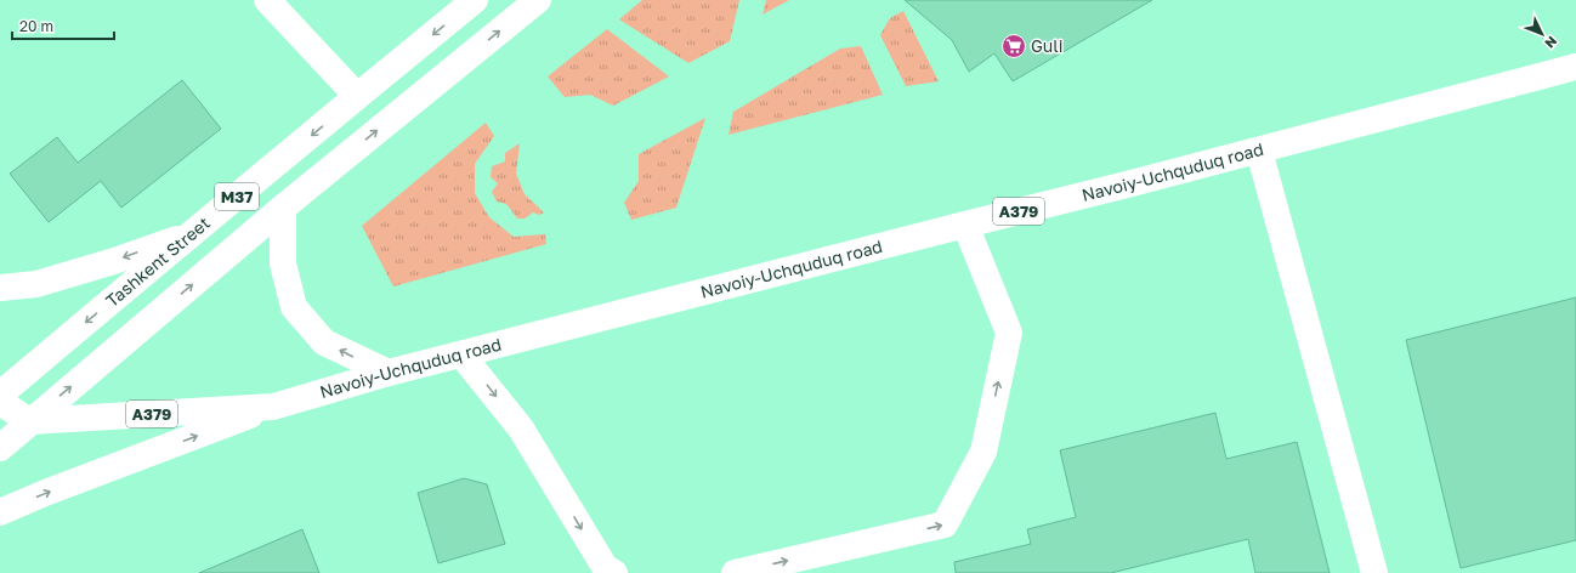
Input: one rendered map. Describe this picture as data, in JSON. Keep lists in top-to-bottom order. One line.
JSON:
{"streets":{"main road":["Navoiy-Uchquduq road","M37","A379","Tashkent Street"]},"crossings":[["Navoiy-Uchquduq road","M37"]],"places":{"supermarket":["Guli"]},"scale_bar":"20 m","north":"bottom right"}
